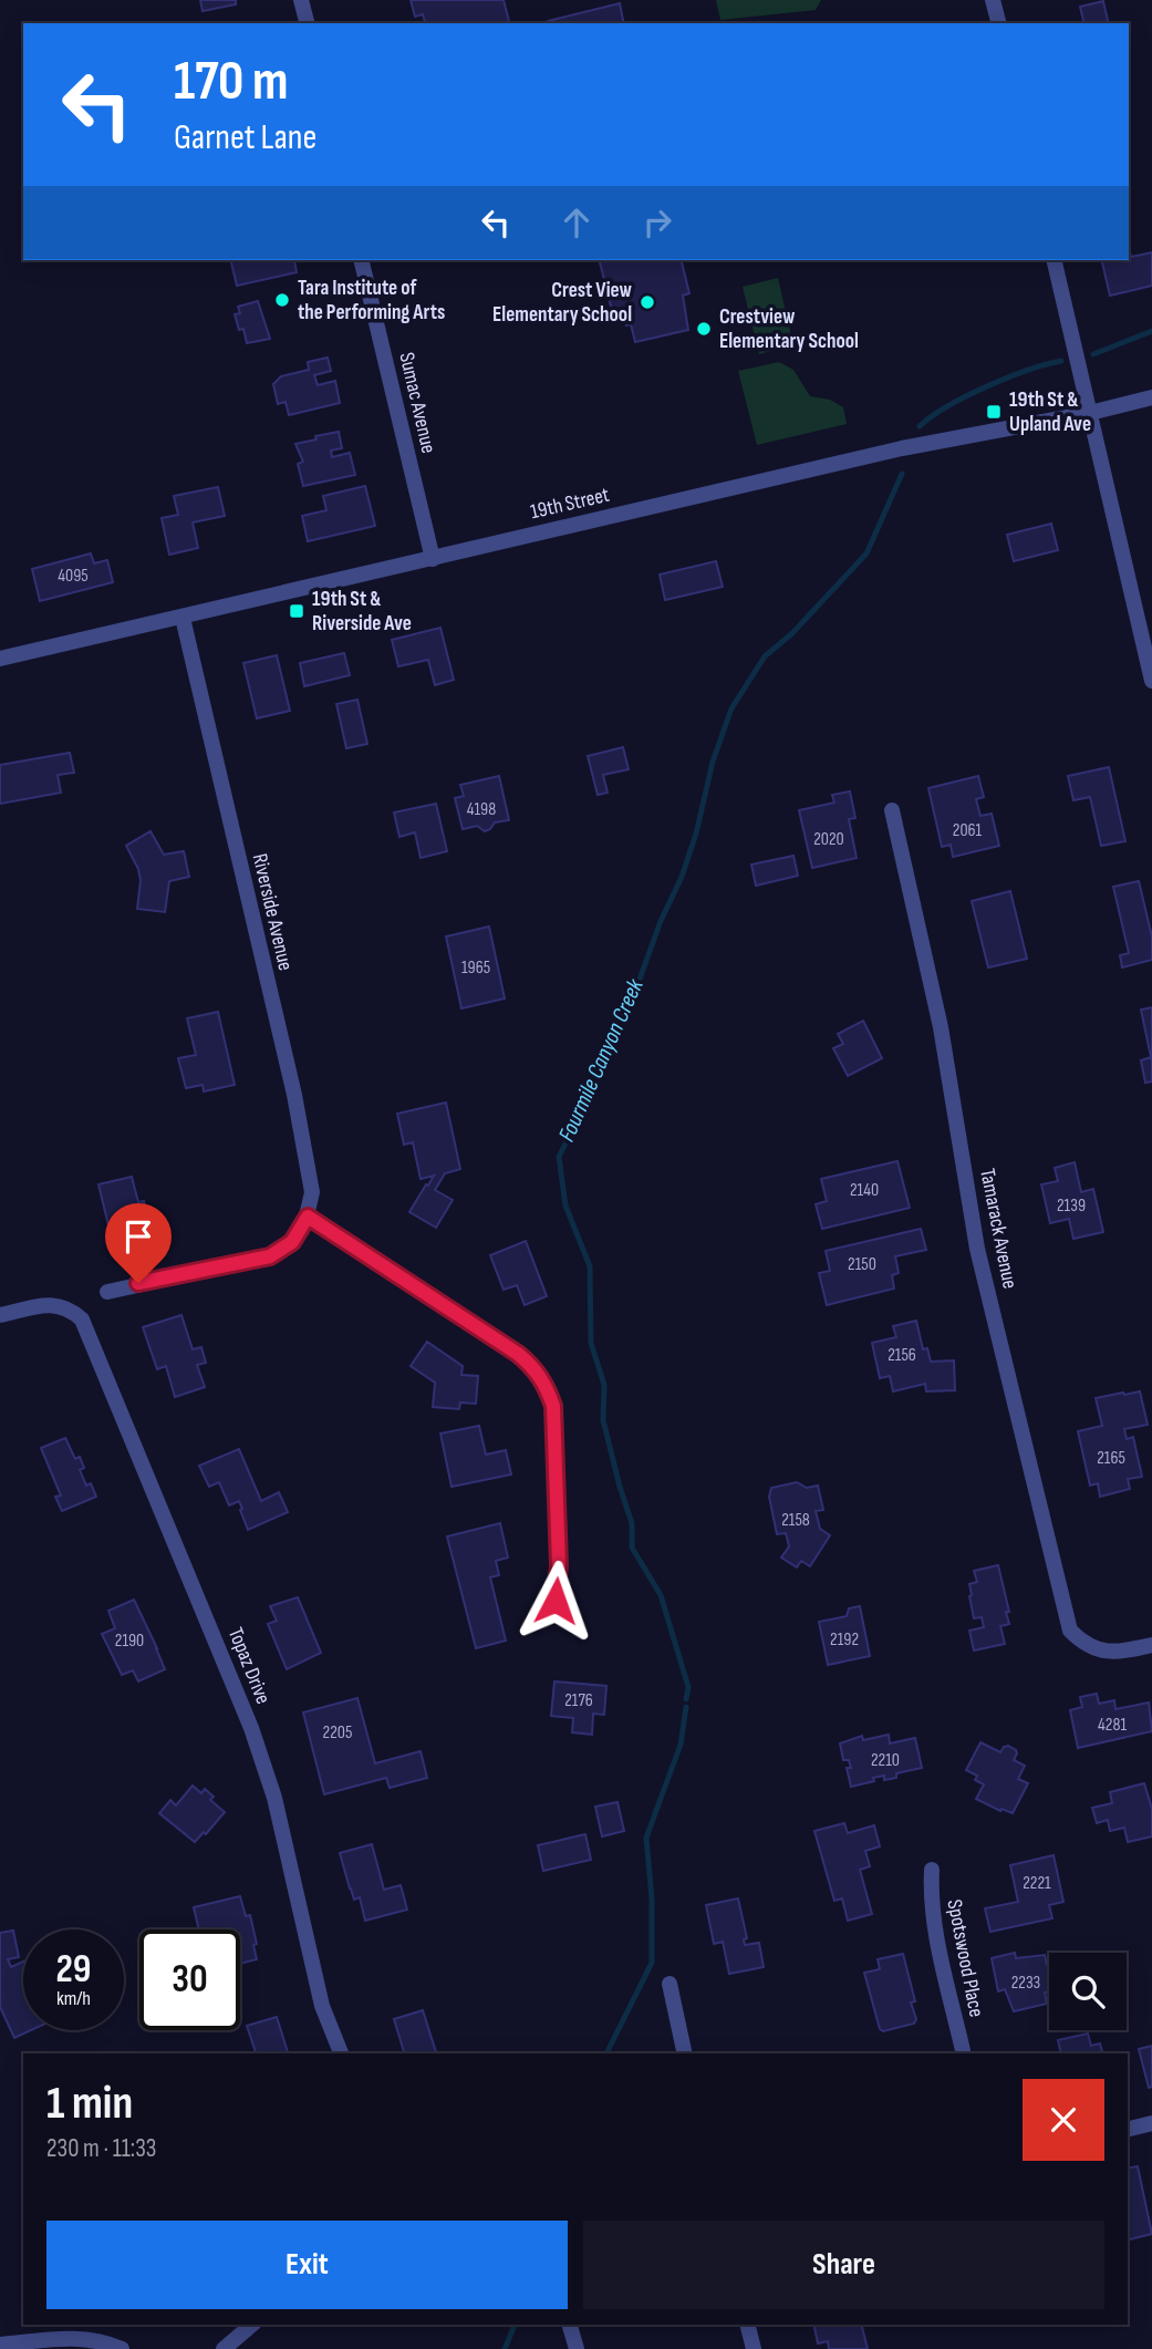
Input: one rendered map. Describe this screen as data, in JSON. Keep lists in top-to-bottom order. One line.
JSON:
{"streets":{"street":["Sumac Avenue","19th Street","Riverside Avenue","Tamarack Avenue","Topaz Drive","Spotswood Place"]},"crossings":[["Sumac Avenue","19th Street"],["19th Street","Riverside Avenue"]],"water":["Fourmile Canyon Creek"],"places":{"other":["Tara Institute of the Performing Arts","Crest View Elementary School","Crestview Elementary School"],"transit":["19th St & Upland Ave","19th St & Riverside Ave"]},"house_numbers":["4095","4198","2061","2020","1965","2140","2139","2150","2156","2165","2158","2192","2190","2176","4281","2205","2210","2221","2233"],"page":{"turn":["170 m","Garnet Lane"],"speed":"29 km/h","limit":"30","heading":["1 min","230 m · 11:33"],"buttons":["Exit","Share"]}}
